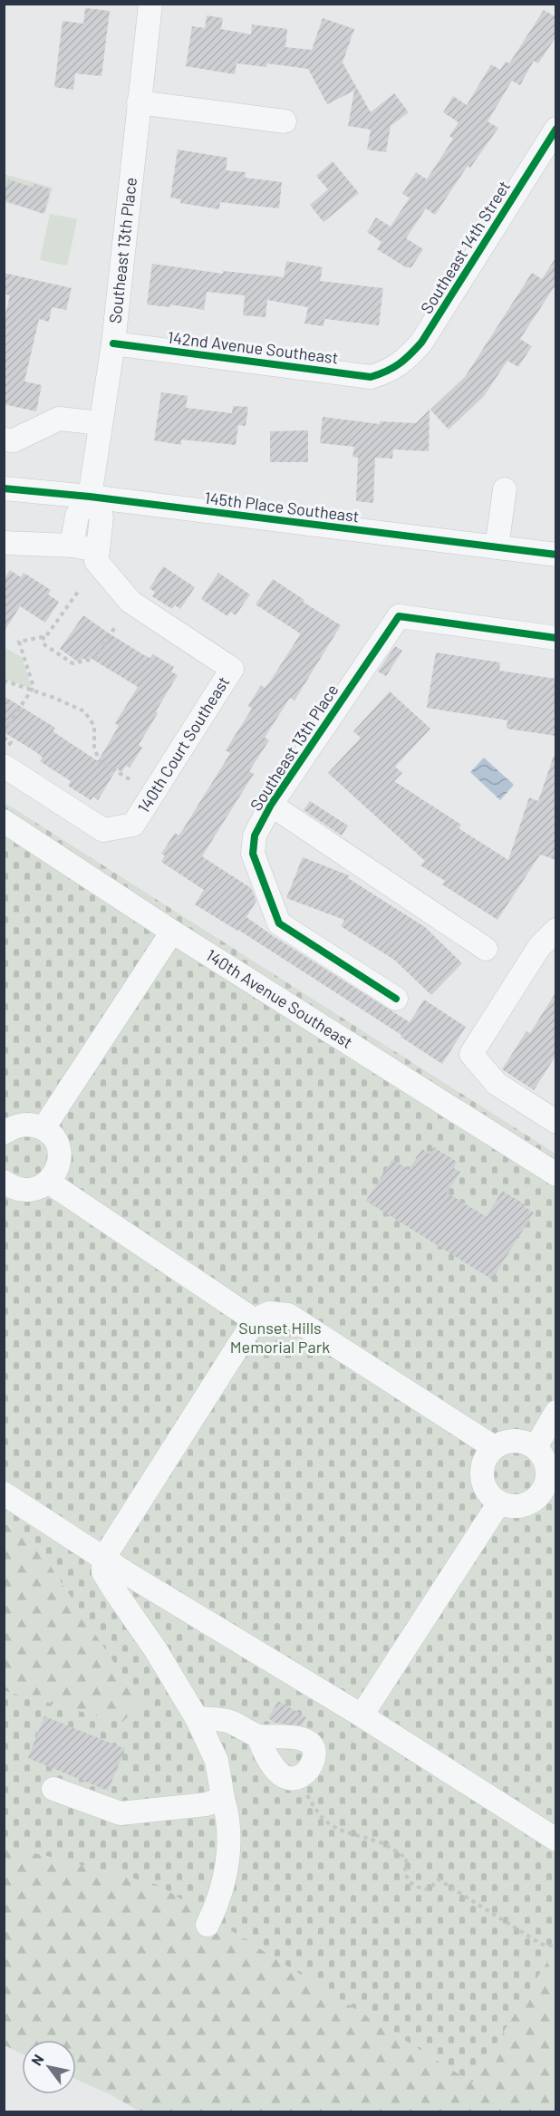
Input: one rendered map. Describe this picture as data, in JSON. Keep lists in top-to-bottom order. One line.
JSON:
{"streets":{"street":["Southeast 14th Street","Southeast 13th Place","142nd Avenue Southeast","145th Place Southeast","140th Court Southeast","140th Avenue Southeast"]},"crossings":[["Southeast 14th Street","142nd Avenue Southeast"],["Southeast 13th Place","142nd Avenue Southeast"],["Southeast 13th Place","145th Place Southeast"],["Southeast 13th Place","140th Court Southeast"],["145th Place Southeast","140th Court Southeast"]],"parks":["Sunset Hills Memorial Park"],"north":"top left"}
